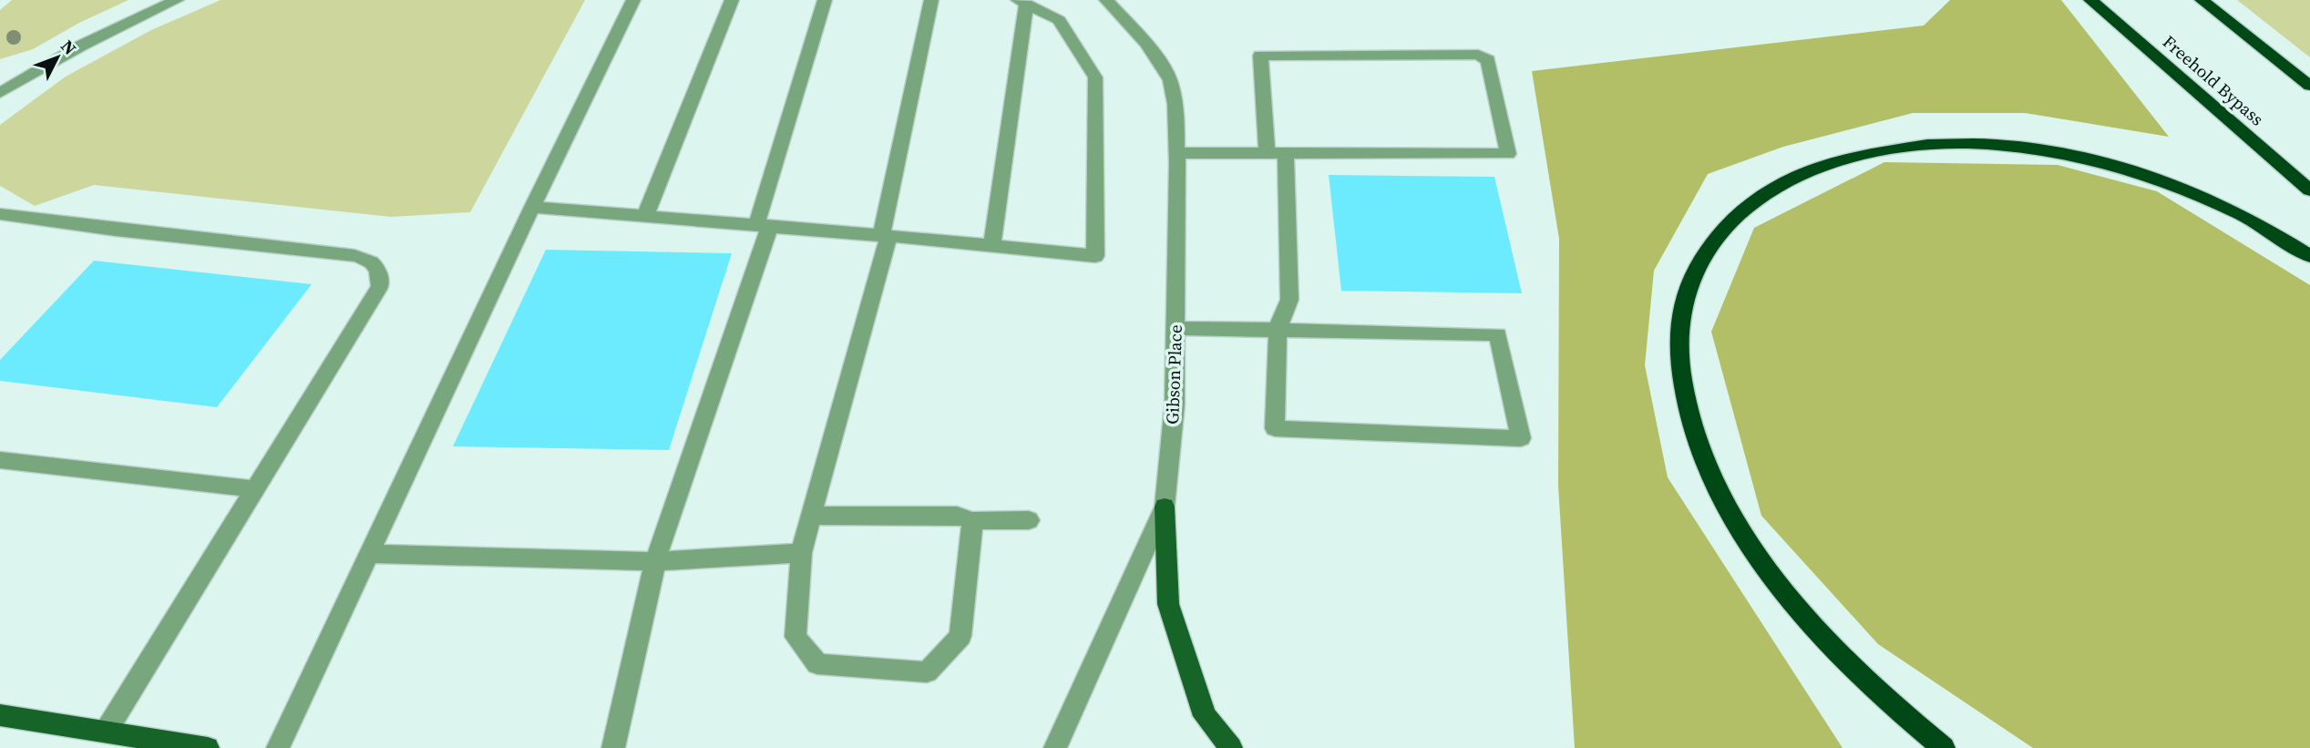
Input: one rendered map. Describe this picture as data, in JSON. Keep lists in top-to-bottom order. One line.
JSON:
{"streets":{"highway":["Freehold Bypass"],"street":["Gibson Place"]},"north":"top right"}
